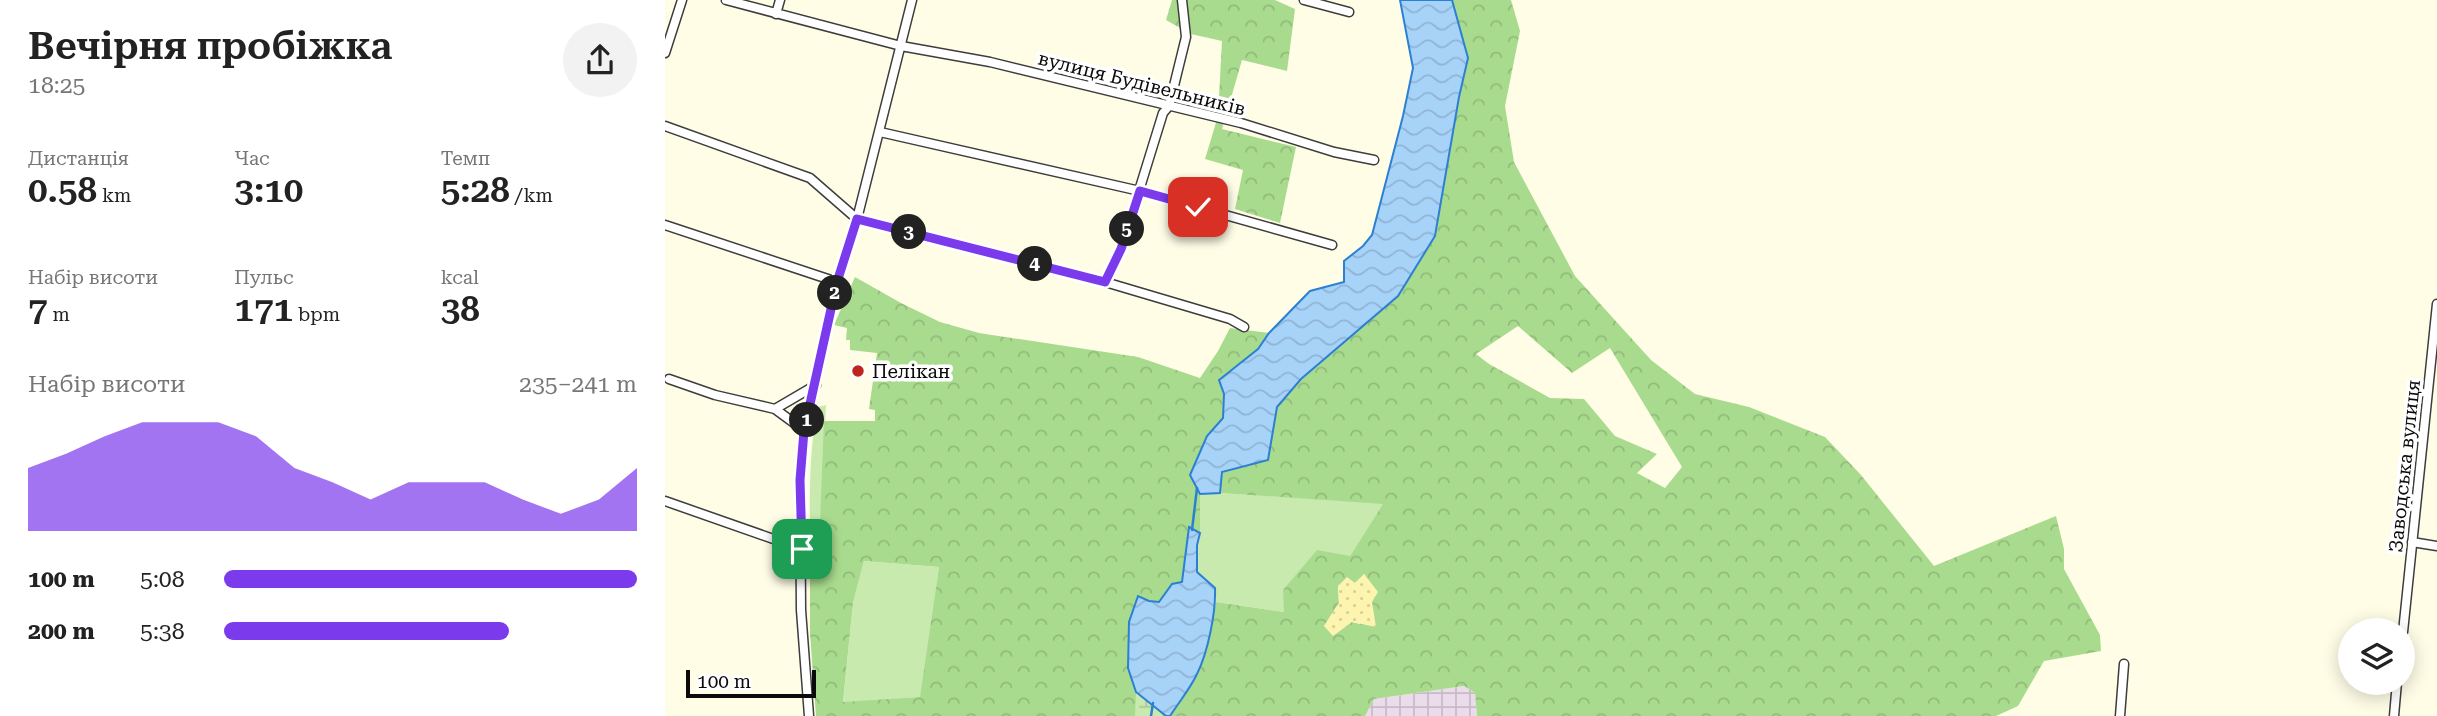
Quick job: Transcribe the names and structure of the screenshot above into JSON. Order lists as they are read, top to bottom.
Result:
{
  "streets": {
    "street": ["вулиця Будівельників", "Заводська вулиця"]
  },
  "places": ["Пелікан"],
  "scale_bar": "100 m",
  "page": {
    "heading": ["Вечірня пробіжка", "18:25"],
    "stats": [
      ["Дистанція", "0.58 km"],
      ["Час", "3:10"],
      ["Темп", "5:28 /km"],
      ["Набір висоти", "7 m"],
      ["Пульс", "171 bpm"],
      ["kcal", "38"]
    ],
    "pins": [
      "5",
      "3",
      "4",
      "2",
      "1"
    ],
    "chart": ["Набір висоти", "235–241 m"],
    "list": [
      {
        "name": "100 m",
        "note": "5:08"
      },
      {
        "name": "200 m",
        "note": "5:38"
      }
    ],
    "scale": "100 m"
  }
}
